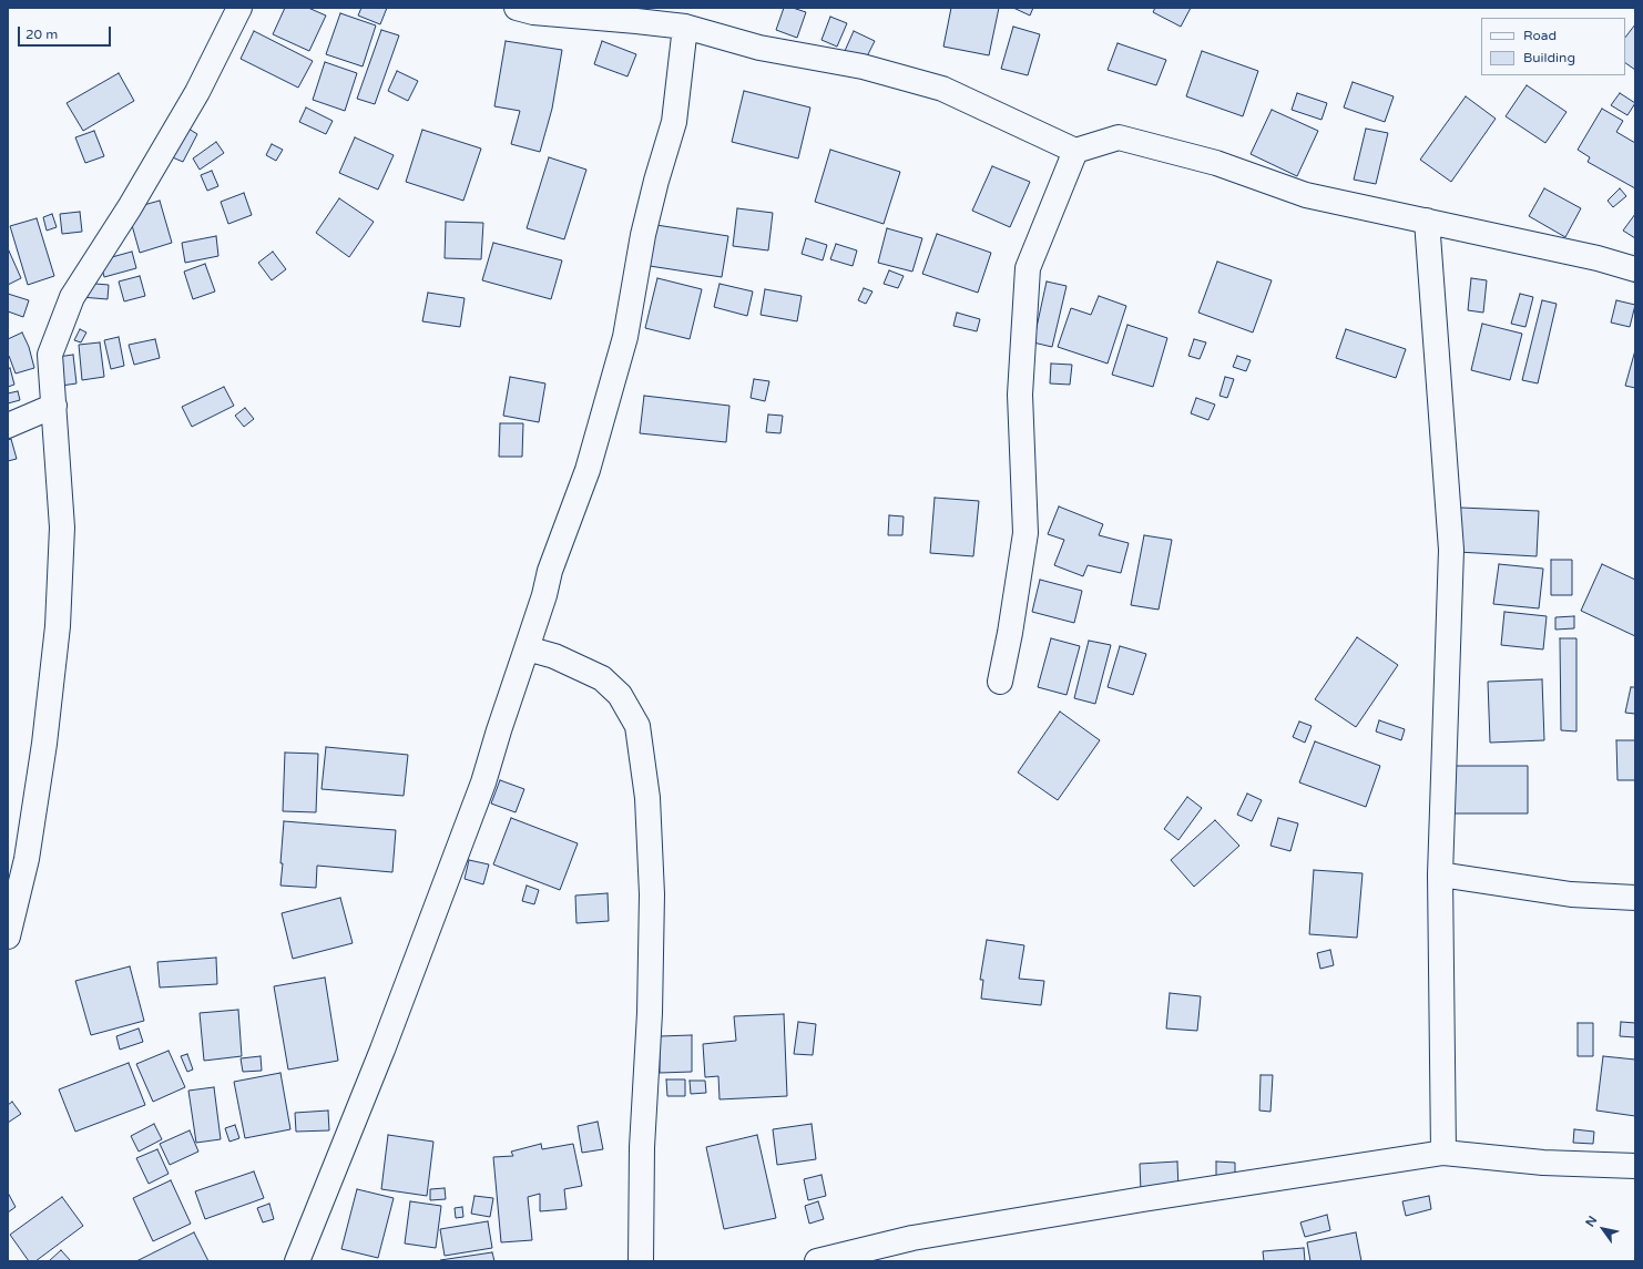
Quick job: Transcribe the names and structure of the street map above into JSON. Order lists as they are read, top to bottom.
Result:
{
  "legend": ["Road", "Building"],
  "scale_bar": "20 m",
  "north": "top left"
}
